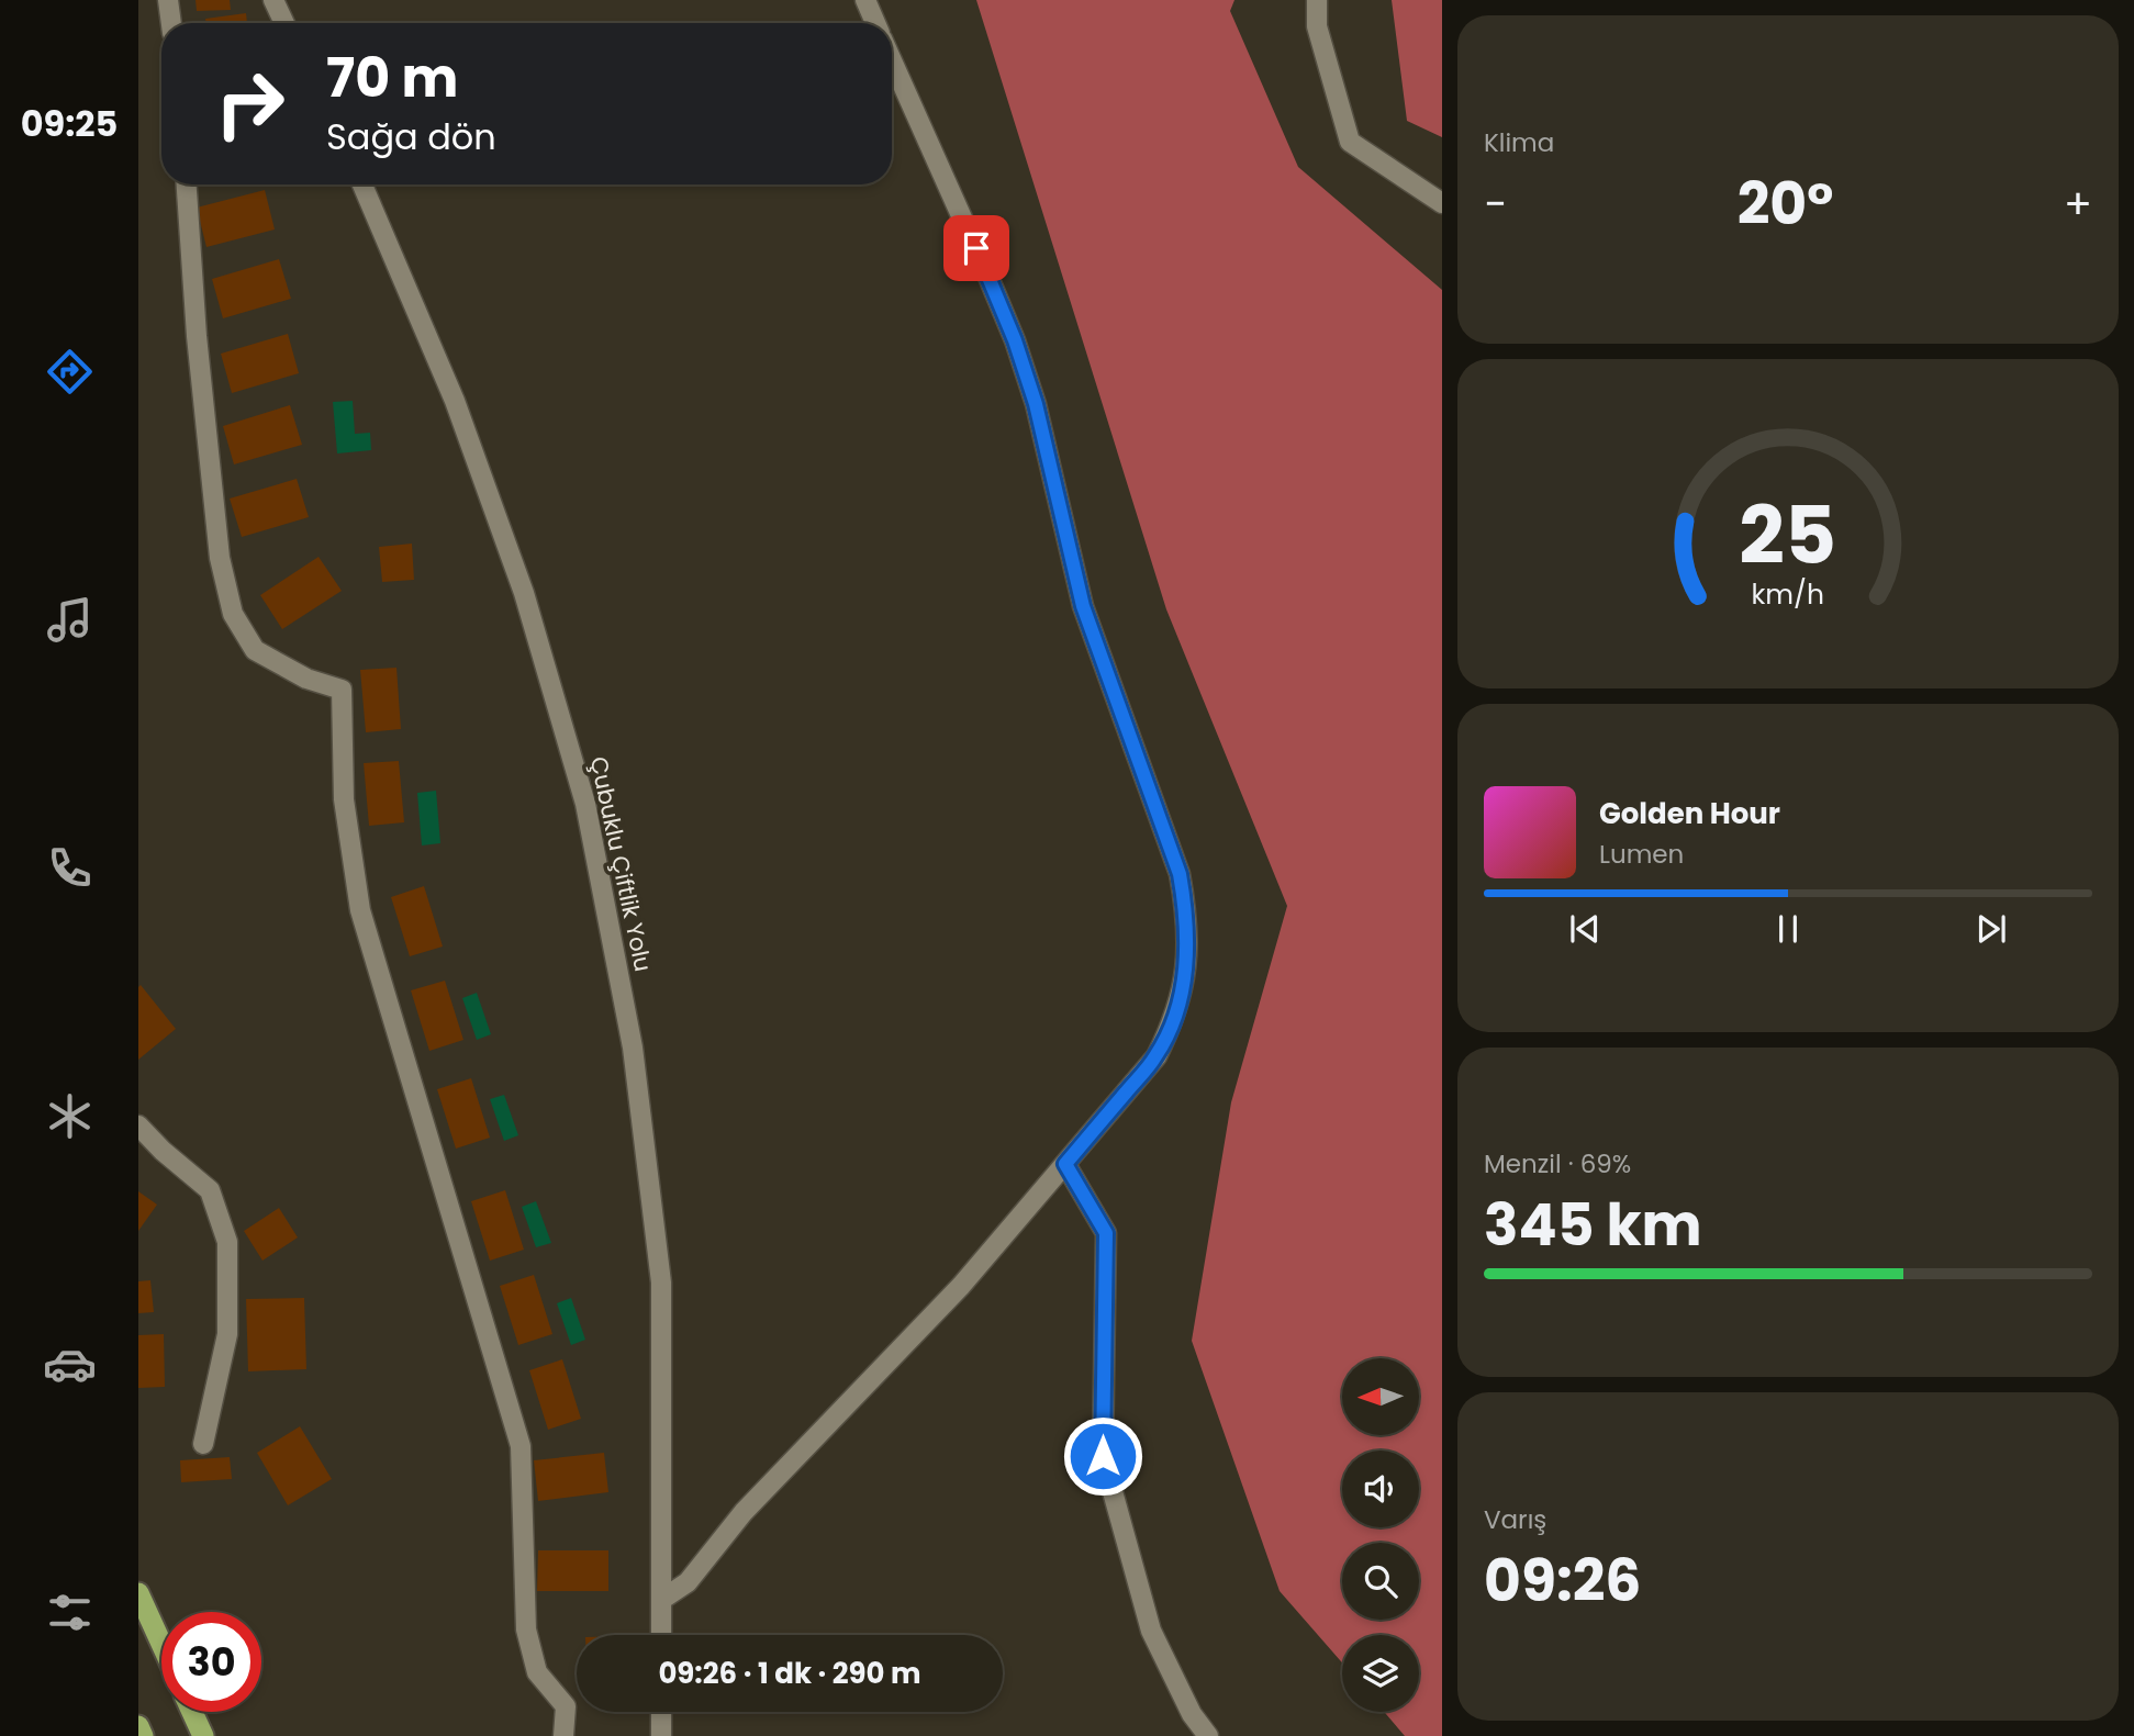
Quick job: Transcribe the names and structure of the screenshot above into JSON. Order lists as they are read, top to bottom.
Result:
{
  "streets": {
    "street": ["Çubuklu Çiftlik Yolu"]
  },
  "north": "left",
  "page": {
    "tabs": "09:25",
    "tile": [
      "Klima",
      ["Menzil · 69%", "345 km"],
      ["Varış", "09:26"]
    ],
    "turn": ["70 m", "Sağa dön"],
    "heat": ["−", "20°", "+"],
    "song": ["Golden Hour", "Lumen"],
    "limit": "30",
    "trip": "09:26 · 1 dk · 290 m",
    "gauge": ["25", "km/h"]
  }
}
